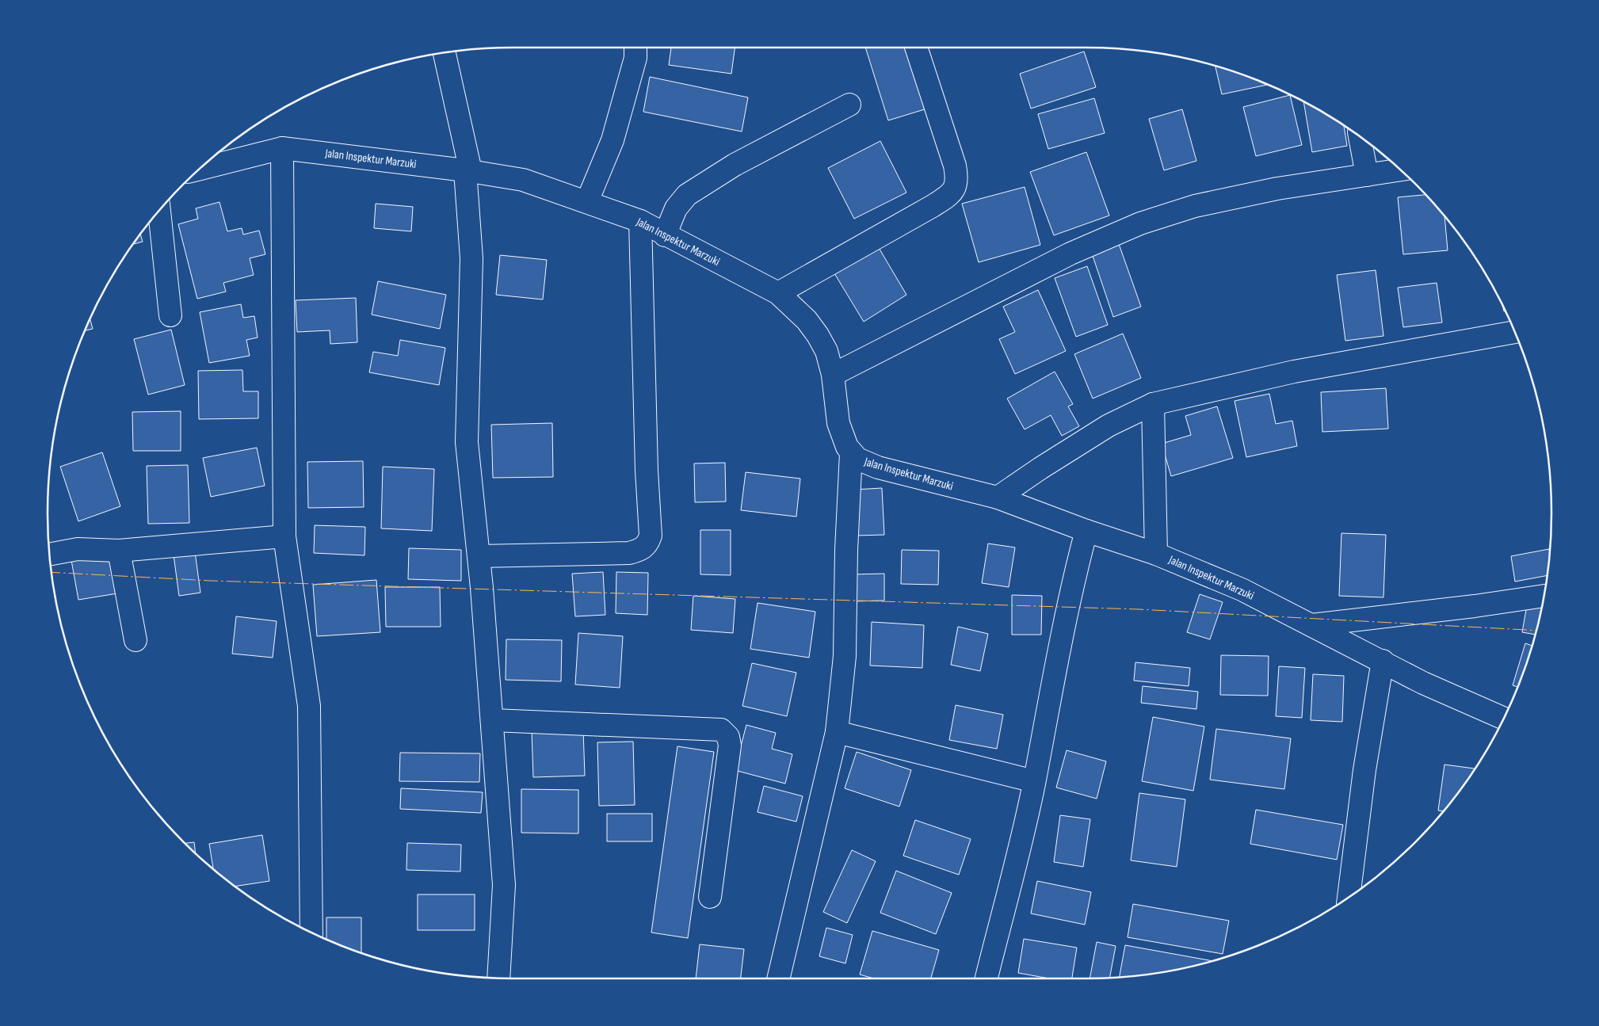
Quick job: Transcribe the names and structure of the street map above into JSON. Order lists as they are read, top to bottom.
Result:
{
  "streets": {
    "street": ["Jalan Inspektur Marzuki"]
  }
}
